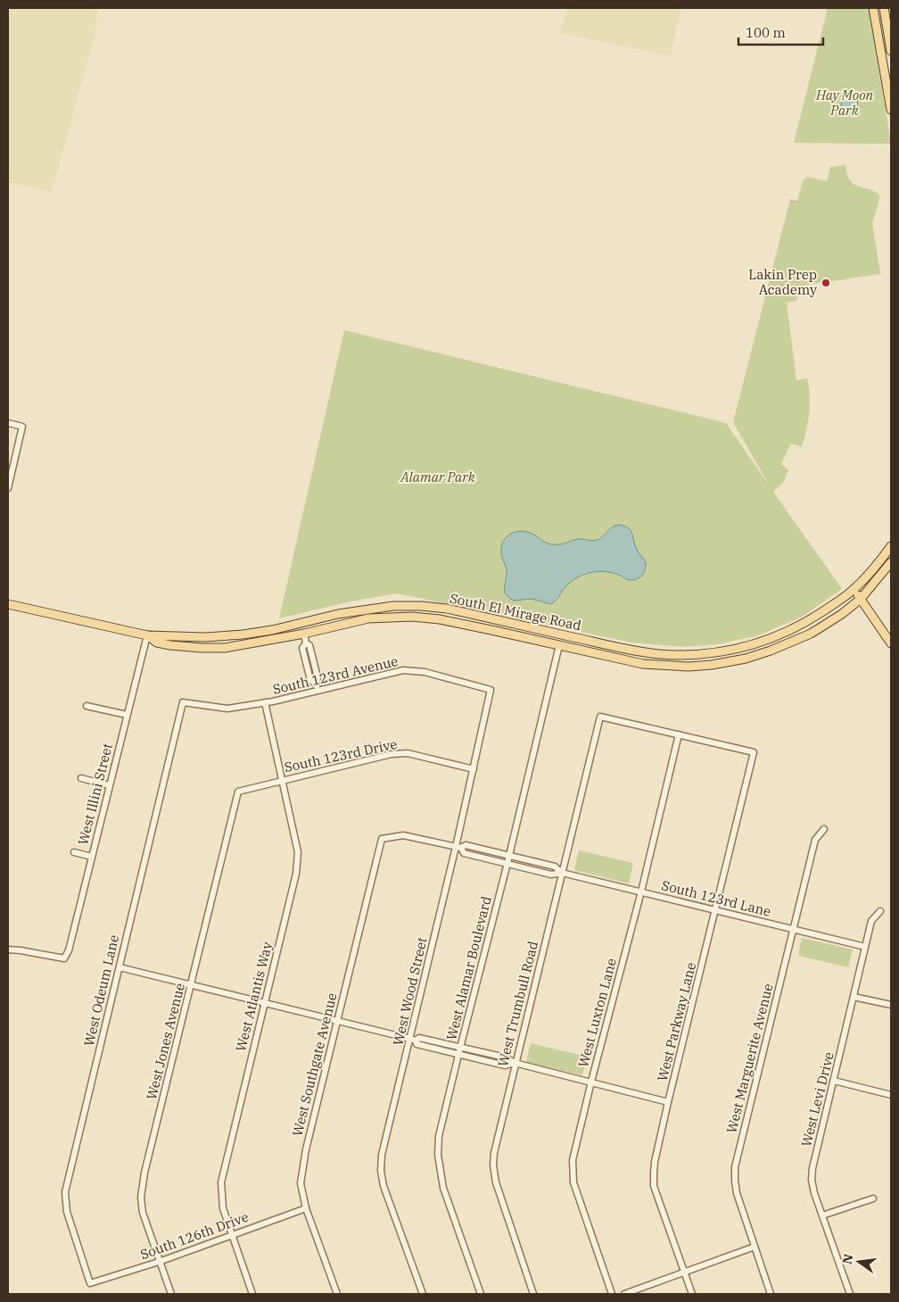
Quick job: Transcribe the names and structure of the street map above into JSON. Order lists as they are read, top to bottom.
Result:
{
  "streets": {
    "main road": ["South El Mirage Road"],
    "street": [
      "South 123rd Avenue",
      "South 123rd Drive",
      "West Illini Street",
      "South 123rd Lane",
      "West Alamar Boulevard",
      "West Odeum Lane",
      "West Wood Street",
      "West Atlantis Way",
      "West Trumbull Road",
      "West Luxton Lane",
      "West Parkway Lane",
      "West Jones Avenue",
      "West Marguerite Avenue",
      "West Southgate Avenue",
      "West Levi Drive",
      "South 126th Drive"
    ]
  },
  "crossings": [
    ["South El Mirage Road", "West Illini Street"],
    ["South El Mirage Road", "West Alamar Boulevard"],
    ["South 123rd Avenue", "West Odeum Lane"],
    ["South 123rd Avenue", "West Wood Street"],
    ["South 123rd Avenue", "West Atlantis Way"],
    ["South 123rd Drive", "West Wood Street"],
    ["South 123rd Drive", "West Atlantis Way"],
    ["South 123rd Drive", "West Jones Avenue"],
    ["South 123rd Lane", "West Alamar Boulevard"],
    ["South 123rd Lane", "West Wood Street"],
    ["South 123rd Lane", "West Trumbull Road"],
    ["South 123rd Lane", "West Luxton Lane"],
    ["South 123rd Lane", "West Parkway Lane"],
    ["South 123rd Lane", "West Marguerite Avenue"],
    ["South 123rd Lane", "West Southgate Avenue"],
    ["South 123rd Lane", "West Levi Drive"],
    ["West Odeum Lane", "South 126th Drive"],
    ["West Atlantis Way", "South 126th Drive"],
    ["West Trumbull Road", "West Luxton Lane"],
    ["West Trumbull Road", "West Parkway Lane"],
    ["West Luxton Lane", "West Parkway Lane"],
    ["West Jones Avenue", "South 126th Drive"],
    ["West Southgate Avenue", "South 126th Drive"]
  ],
  "parks": ["Hay Moon Park", "Alamar Park"],
  "places": ["Lakin Prep Academy"],
  "scale_bar": "100 m",
  "north": "left"
}
